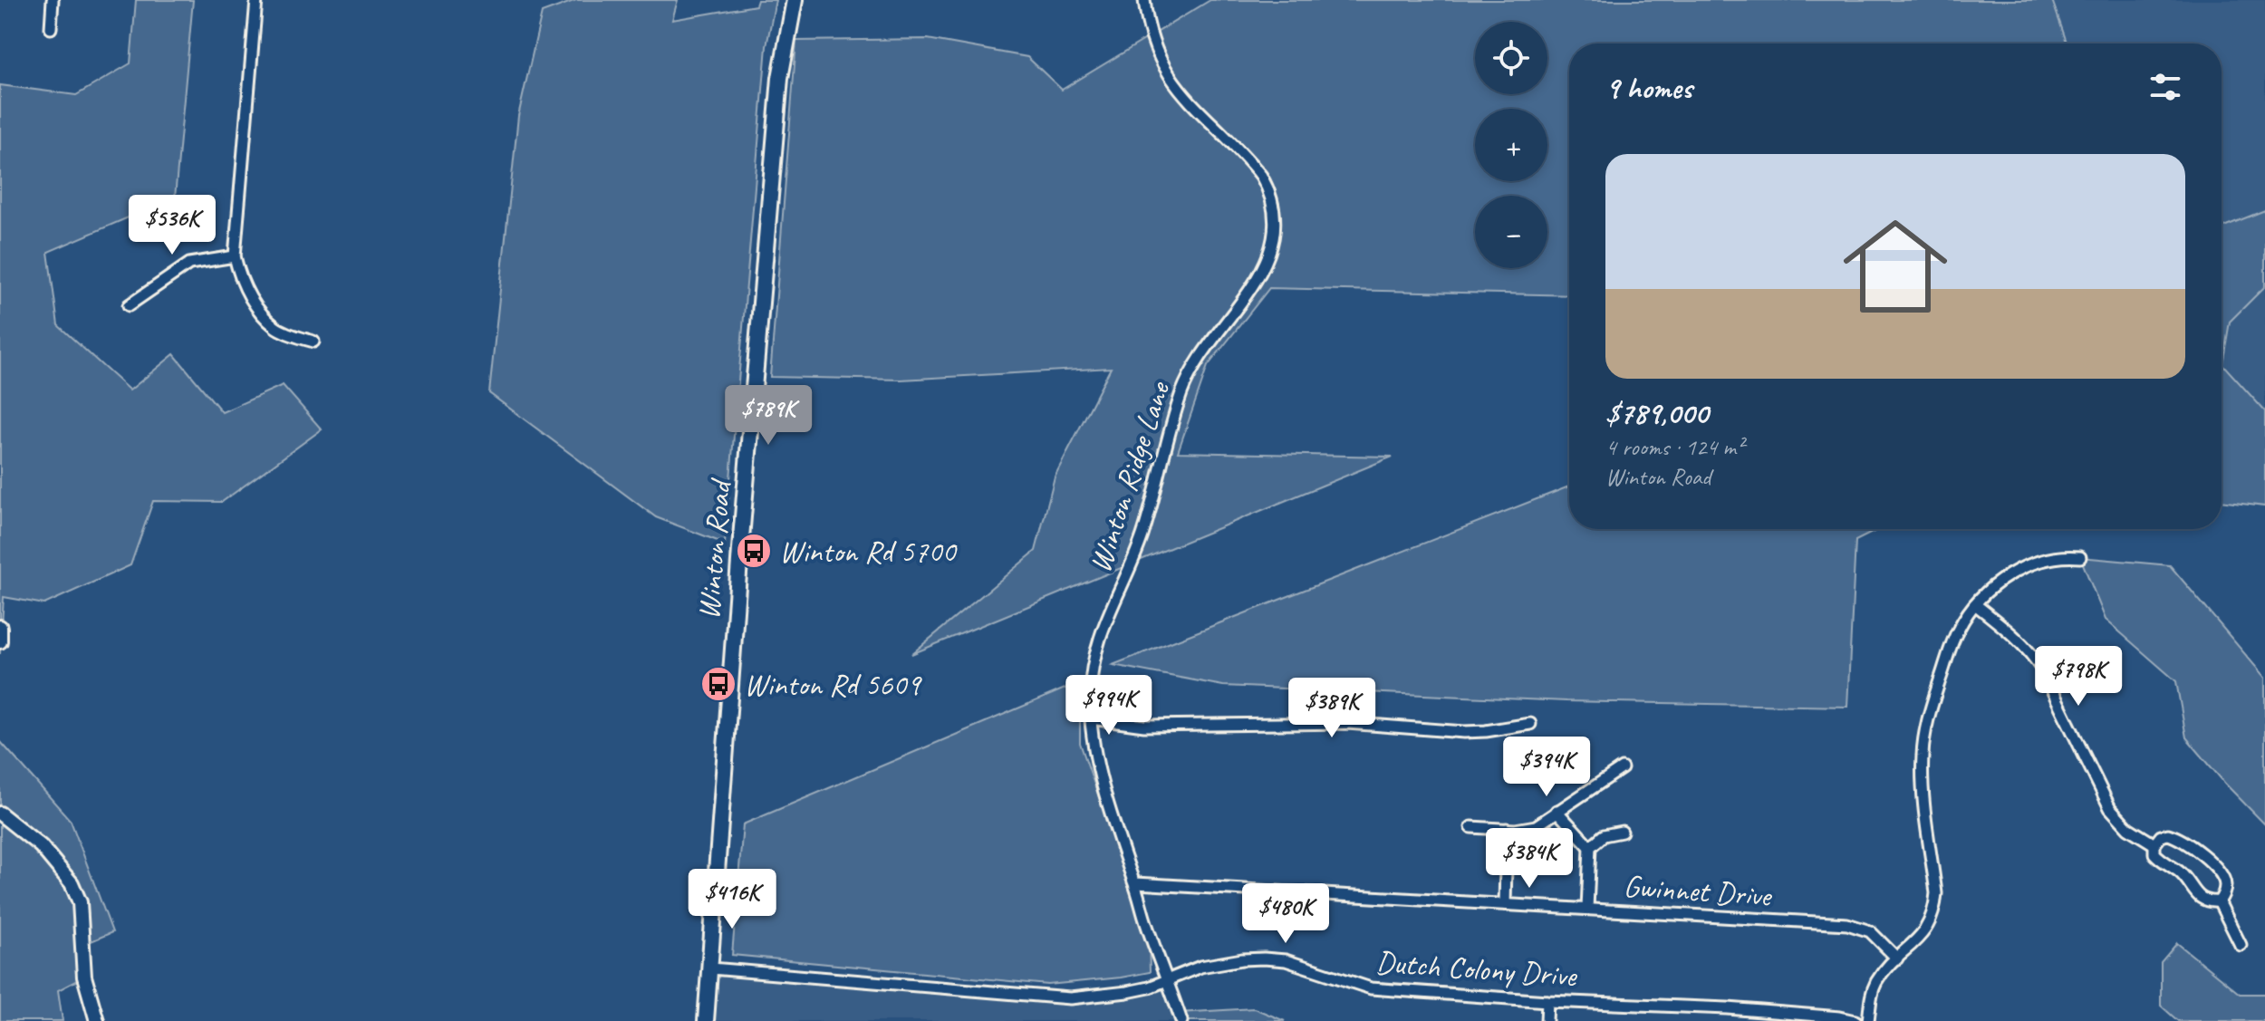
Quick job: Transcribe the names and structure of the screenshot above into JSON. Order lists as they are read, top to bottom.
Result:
{
  "streets": {
    "main road": ["Winton Road"],
    "street": ["Winton Ridge Lane", "Gwinnet Drive", "Dutch Colony Drive"]
  },
  "crossings": [
    ["Winton Ridge Lane", "Gwinnet Drive"],
    ["Winton Ridge Lane", "Dutch Colony Drive"],
    ["Winton Road", "Dutch Colony Drive"]
  ],
  "places": {
    "bus stop": ["Winton Rd 5700", "Winton Rd 5609"]
  },
  "page": {
    "map_buttons": ["+", "−"],
    "heading": "9 homes",
    "list": [
      {
        "name": "$789,000",
        "note": "4 rooms · 124 m² · Winton Road"
      }
    ],
    "price": [
      "$536K",
      "$789K",
      "$798K",
      "$994K",
      "$389K",
      "$394K",
      "$384K",
      "$416K",
      "$480K"
    ]
  }
}
